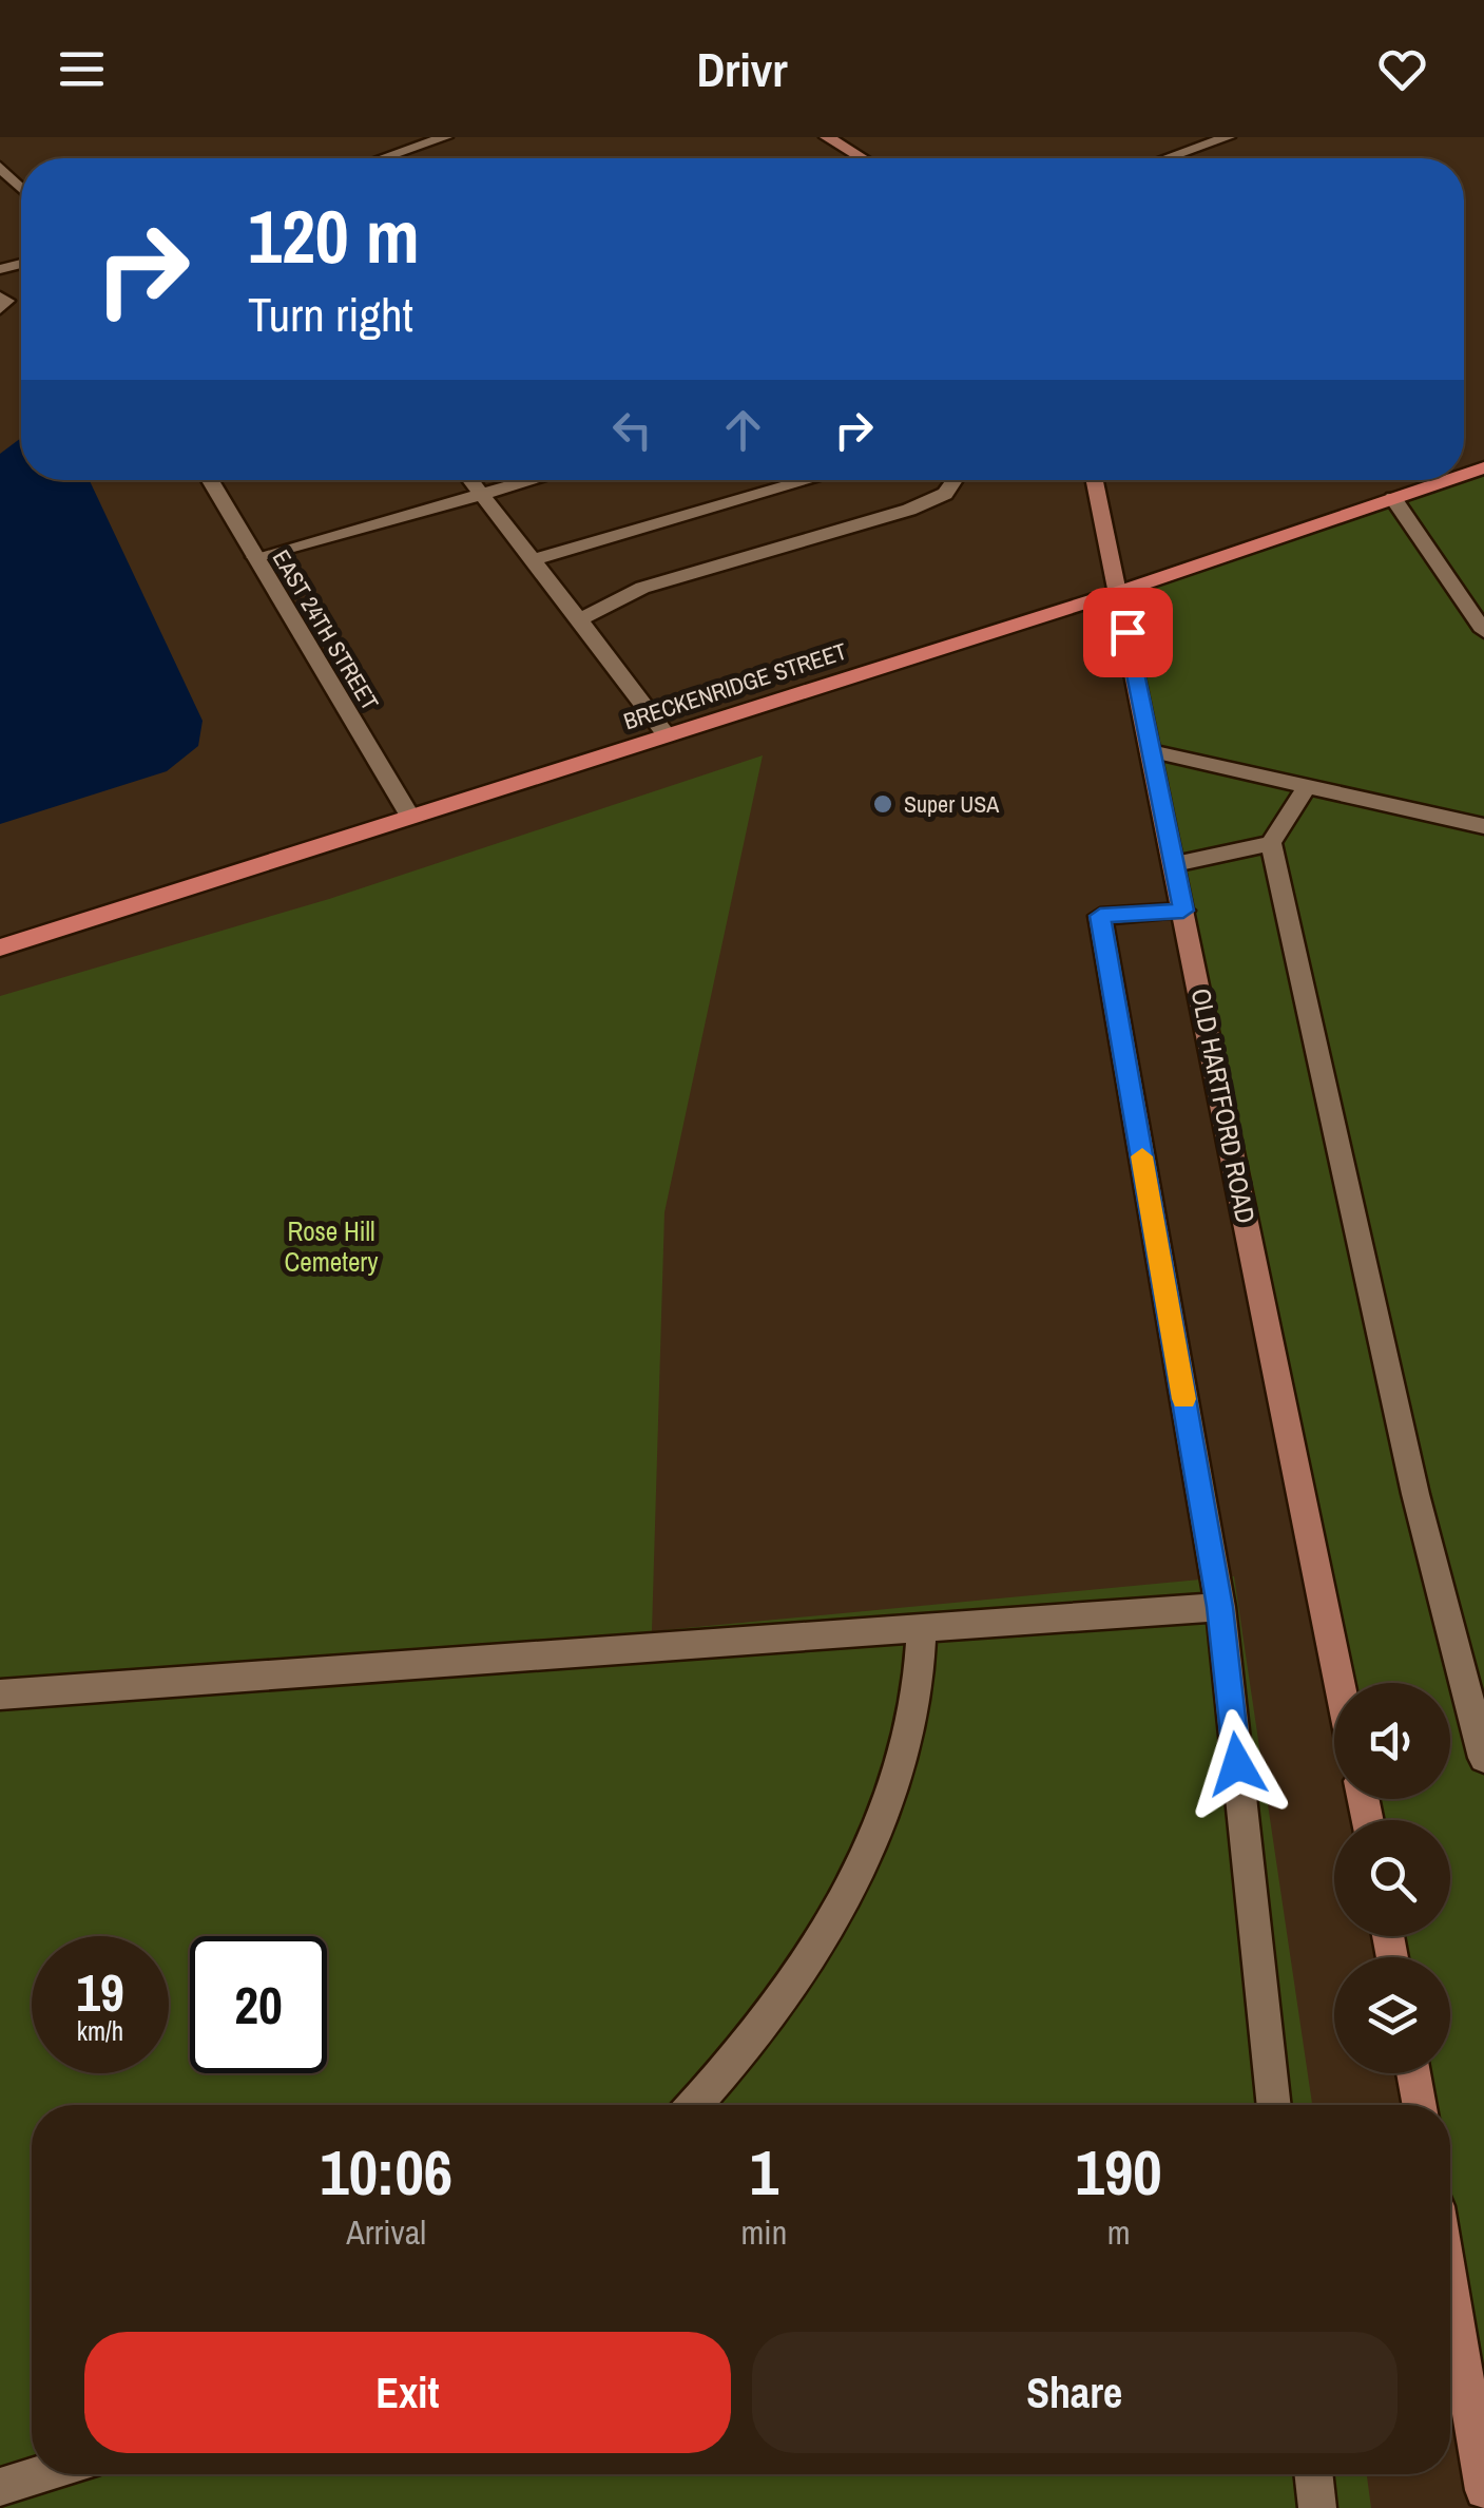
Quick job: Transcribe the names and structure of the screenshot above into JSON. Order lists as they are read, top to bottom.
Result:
{
  "streets": {
    "main road": ["BRECKENRIDGE STREET", "OLD HARTFORD ROAD"],
    "street": ["EAST 24TH STREET"]
  },
  "crossings": [
    ["EAST 24TH STREET", "BRECKENRIDGE STREET"],
    ["BRECKENRIDGE STREET", "OLD HARTFORD ROAD"]
  ],
  "parks": ["Rose Hill Cemetery"],
  "places": ["Super USA"],
  "page": {
    "header": "Drivr",
    "turn": ["120 m", "Turn right"],
    "speed": "19 km/h",
    "limit": "20",
    "eta": [
      "10:06",
      "Arrival",
      "1",
      "min",
      "190",
      "m"
    ],
    "buttons": ["Exit", "Share"]
  }
}
